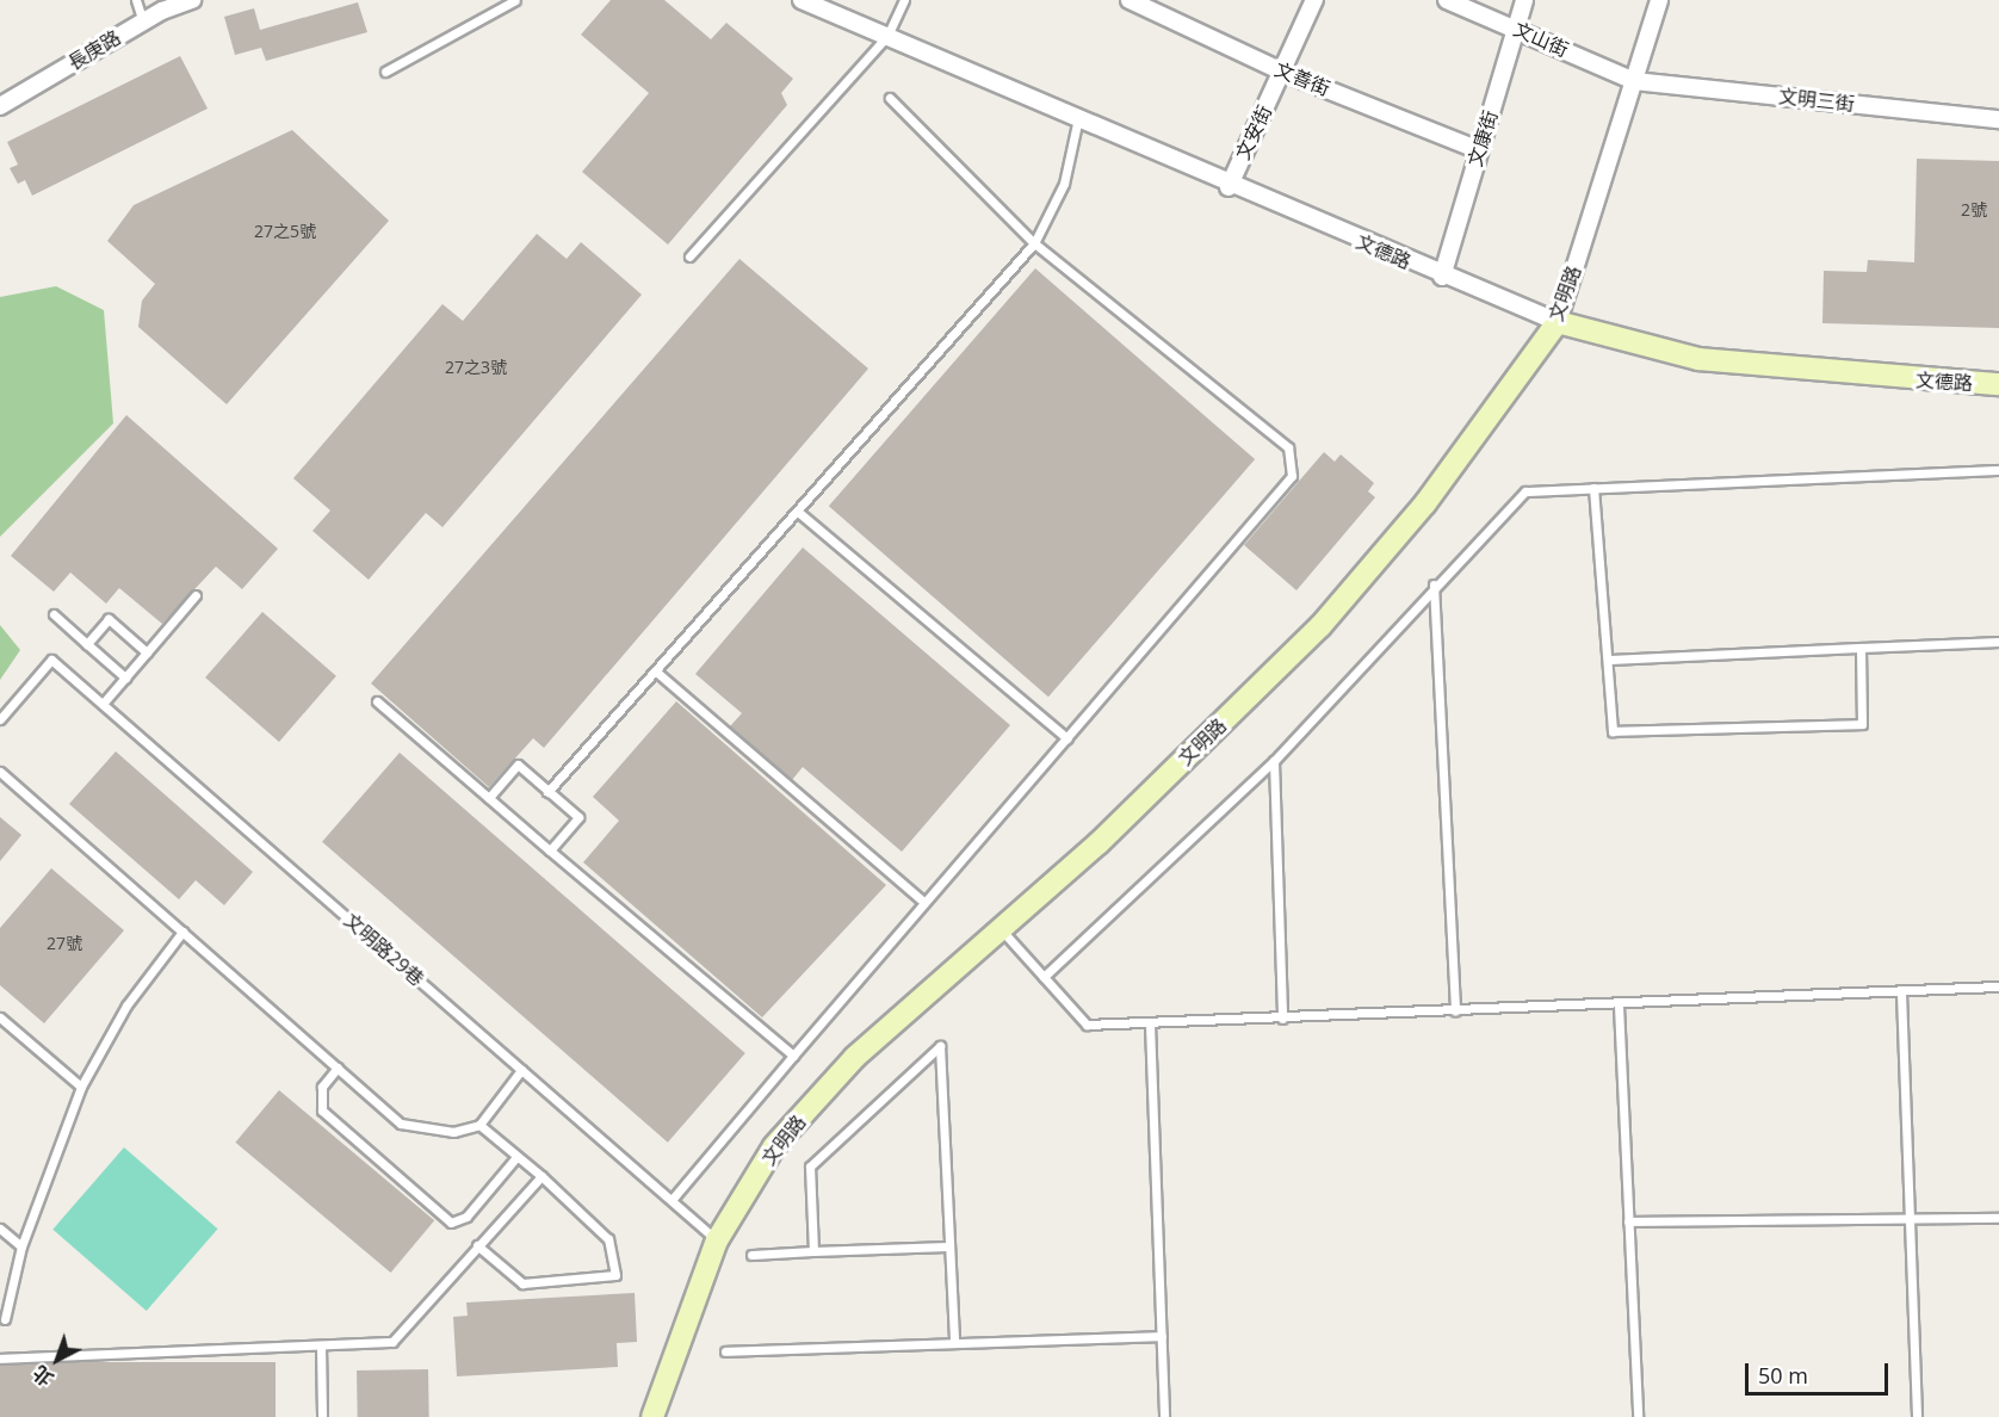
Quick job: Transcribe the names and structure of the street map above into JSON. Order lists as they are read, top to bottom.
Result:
{
  "streets": {
    "street": [
      "文山街",
      "長庚路",
      "文善街",
      "文明三街",
      "文安街",
      "文康街",
      "文德路",
      "文明路"
    ],
    "lane": ["文明路29巷"]
  },
  "crossings": [
    ["文山街", "文明三街"],
    ["文山街", "文康街"],
    ["文山街", "文明路"],
    ["文善街", "文安街"],
    ["文善街", "文康街"],
    ["文明三街", "文明路"],
    ["文安街", "文德路"],
    ["文康街", "文德路"],
    ["文德路", "文明路"],
    ["文明路", "文明路29巷"]
  ],
  "house_numbers": [
    "2號",
    "27之5號",
    "27之3號",
    "27號"
  ],
  "scale_bar": "50 m",
  "north": "bottom left"
}
